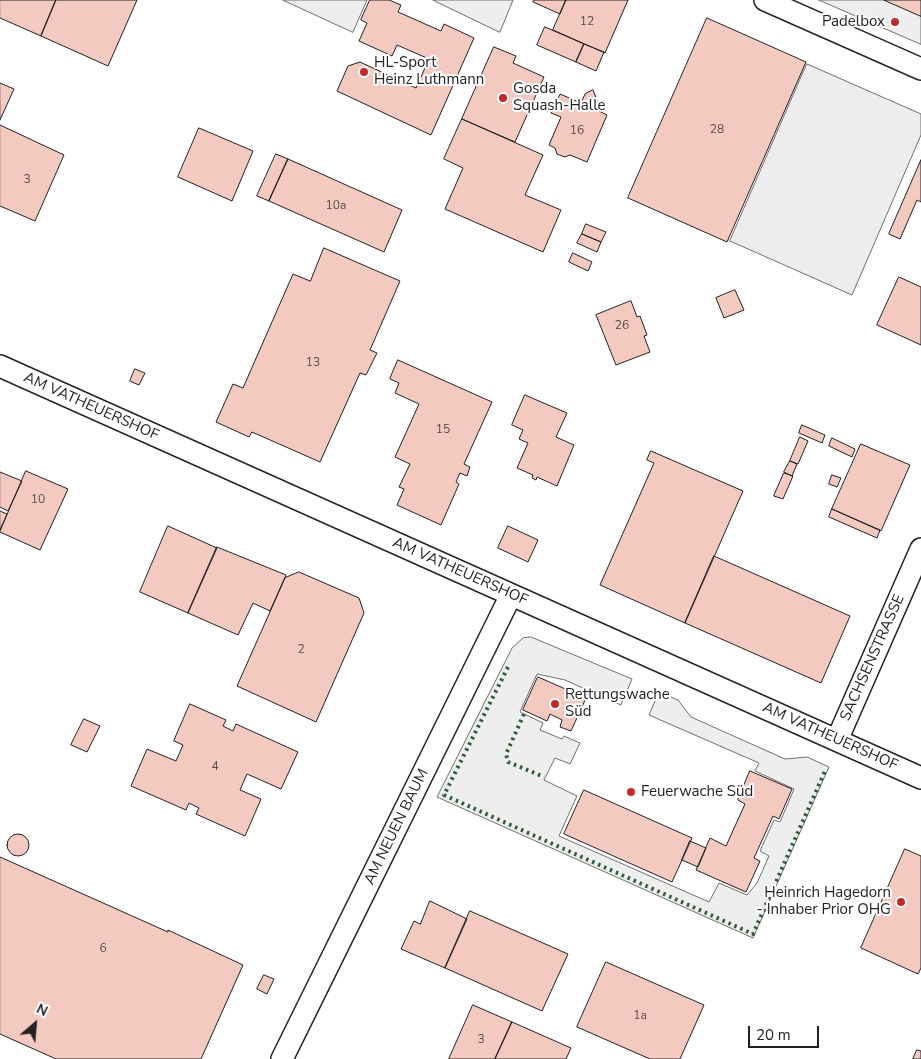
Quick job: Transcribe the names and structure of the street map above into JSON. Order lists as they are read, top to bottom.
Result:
{
  "streets": {
    "street": ["AM VATHEUERSHOF", "SACHSENSTRASSE", "AM NEUEN BAUM"]
  },
  "crossings": [
    ["AM VATHEUERSHOF", "SACHSENSTRASSE"],
    ["AM VATHEUERSHOF", "AM NEUEN BAUM"]
  ],
  "places": [
    "Padelbox",
    "HL-Sport Heinz Luthmann",
    "Gosda Squash-Halle",
    "Rettungswache Süd",
    "Feuerwache Süd",
    "Heinrich Hagedorn - Inhaber Prior OHG"
  ],
  "house_numbers": [
    "12",
    "28",
    "16",
    "3",
    "10a",
    "26",
    "13",
    "15",
    "10",
    "2",
    "4",
    "6",
    "1a",
    "3"
  ],
  "scale_bar": "20 m",
  "north": "top right"
}
